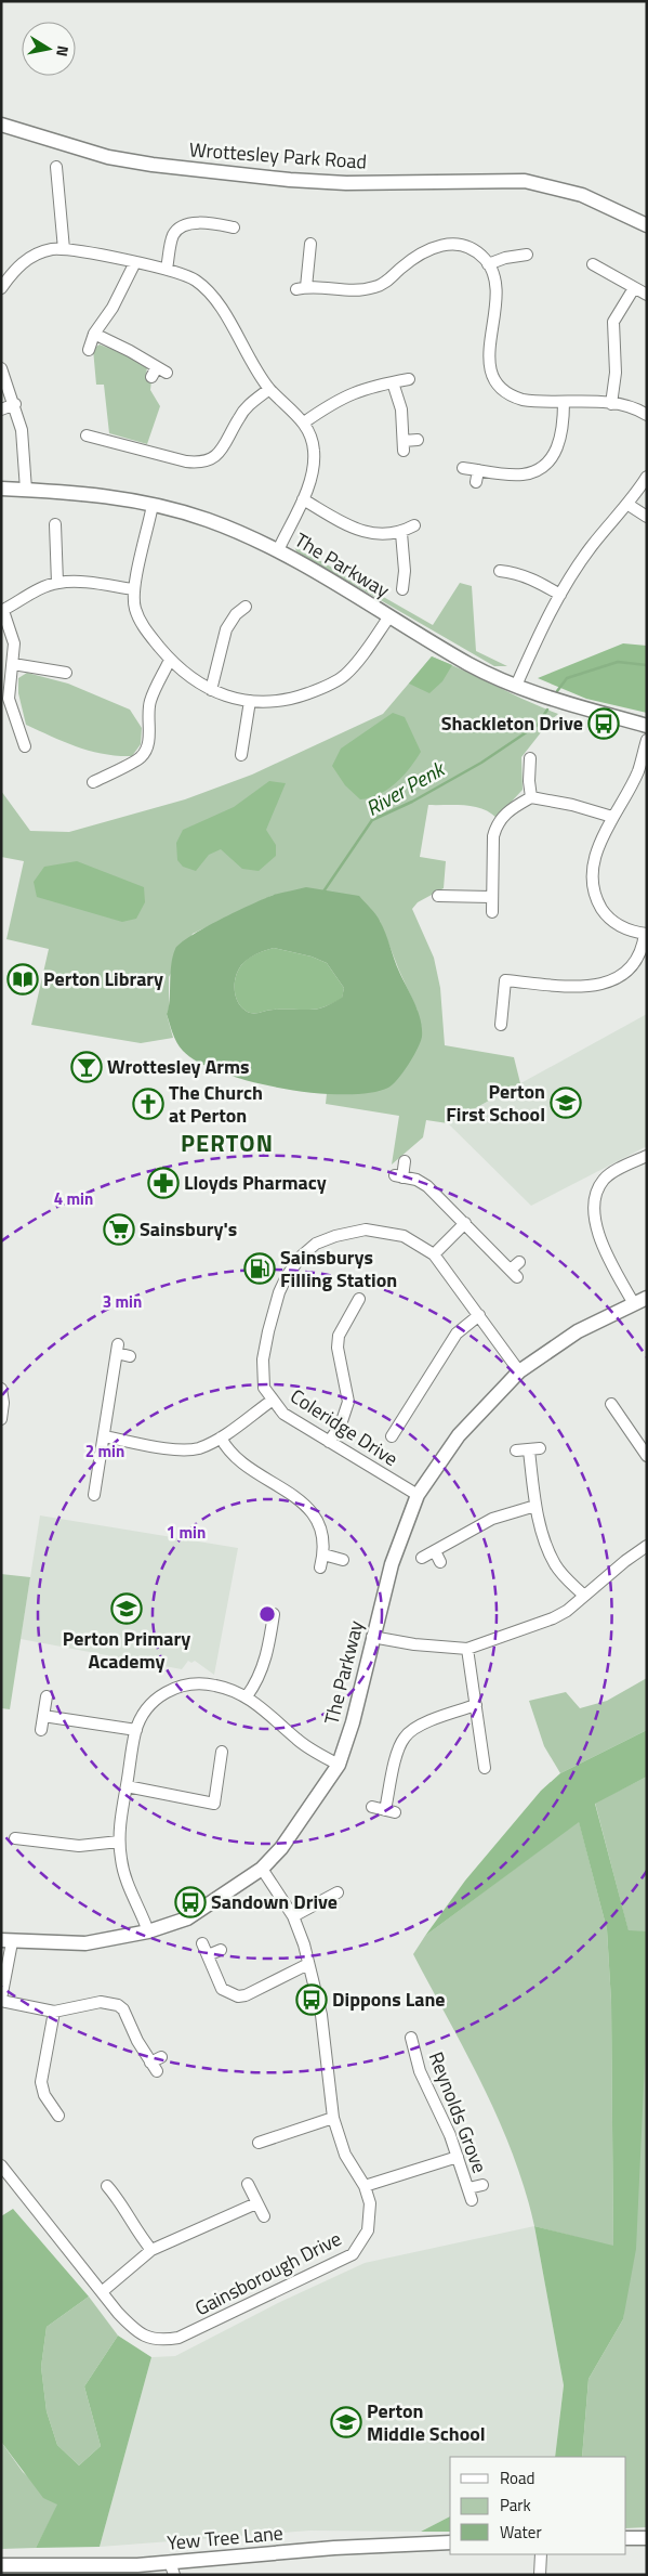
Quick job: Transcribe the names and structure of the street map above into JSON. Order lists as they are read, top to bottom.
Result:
{
  "streets": {
    "street": [
      "Wrottesley Park Road",
      "The Parkway",
      "Coleridge Drive",
      "Reynolds Grove",
      "Gainsborough Drive",
      "Yew Tree Lane"
    ]
  },
  "crossings": [
    ["The Parkway", "Coleridge Drive"],
    ["The Parkway", "Gainsborough Drive"]
  ],
  "districts": ["PERTON"],
  "water": ["River Penk"],
  "places": {
    "bus stop": ["Shackleton Drive", "Sandown Drive", "Dippons Lane"],
    "library": ["Perton Library"],
    "bar": ["Wrottesley Arms"],
    "school or university": ["Perton First School", "Perton Primary Academy", "Perton Middle School"],
    "church": ["The Church at Perton"],
    "pharmacy": ["Lloyds Pharmacy"],
    "supermarket": ["Sainsbury's"],
    "fuel station": ["Sainsburys Filling Station"]
  },
  "legend": ["Road", "Park", "Water"],
  "north": "right",
  "rings": [
    "4 min",
    "3 min",
    "2 min",
    "1 min"
  ]
}
